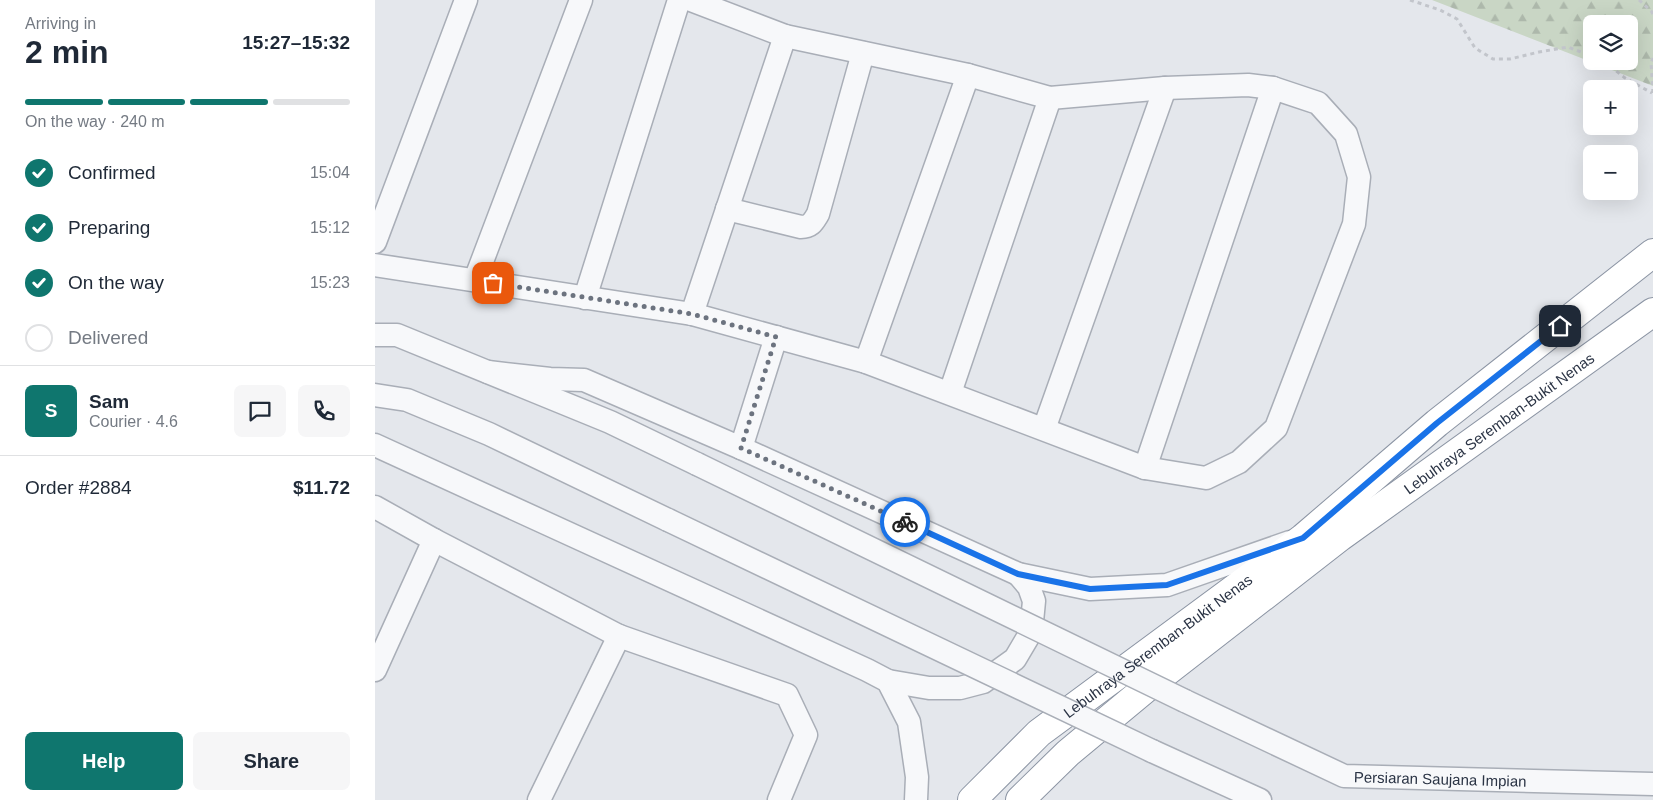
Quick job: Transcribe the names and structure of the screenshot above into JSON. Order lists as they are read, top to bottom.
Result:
{
  "streets": {
    "highway": ["Lebuhraya Seremban-Bukit Nenas"],
    "street": ["Persiaran Saujana Impian"]
  },
  "page": {
    "heading": ["2 min", "Arriving in", "15:27–15:32"],
    "panel": [
      "Sam",
      "Courier · 4.6",
      "Order #2884",
      "$11.72"
    ],
    "map_buttons": ["+", "−"],
    "bar": "On the way · 240 m",
    "list": [
      ["Confirmed", "15:04"],
      ["Preparing", "15:12"],
      ["On the way", "15:23"],
      "Delivered"
    ],
    "round": "S",
    "buttons": ["Help", "Share"]
  }
}
